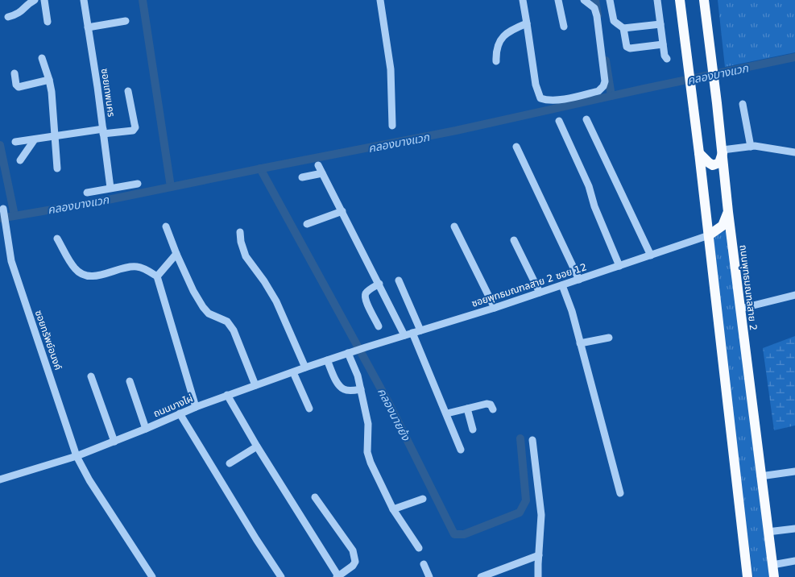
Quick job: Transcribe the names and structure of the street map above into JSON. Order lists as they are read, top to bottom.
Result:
{
  "streets": {
    "main road": ["ถนนพุทธมณฑลสาย 2"],
    "street": [
      "ซอยเทพนคร",
      "ซอยพุทธมณฑลสาย 2 ซอย 12",
      "ซอยทรัพย์อนงค์",
      "ถนนบางไผ่"
    ]
  },
  "crossings": [
    ["ซอยพุทธมณฑลสาย 2 ซอย 12", "ถนนบางไผ่"],
    ["ซอยทรัพย์อนงค์", "ถนนบางไผ่"]
  ],
  "water": ["คลองบางแวก", "คลองนายย้ง"]
}
